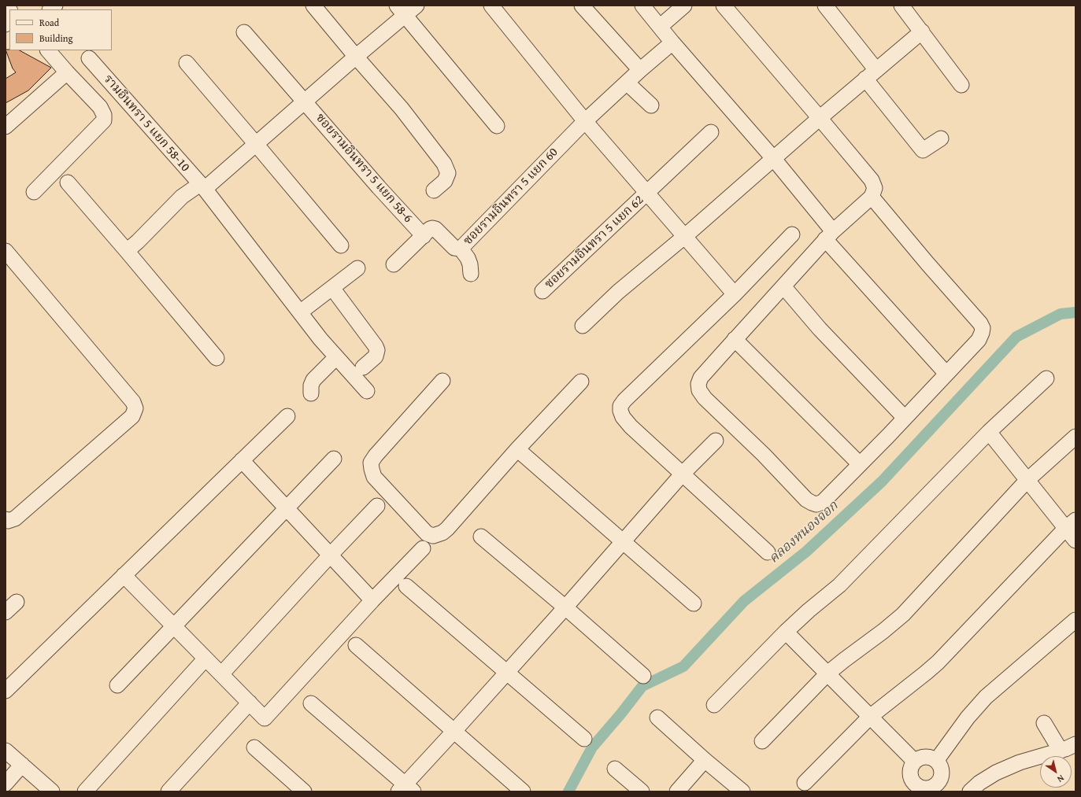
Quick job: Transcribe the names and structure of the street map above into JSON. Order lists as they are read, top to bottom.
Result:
{
  "streets": {
    "street": [
      "รามอินทรา 5 แยก 58-10",
      "ซอยรามอินทรา 5 แยก 58-6",
      "ซอยรามอินทรา 5 แยก 60",
      "ซอยรามอินทรา 5 แยก 62"
    ]
  },
  "crossings": [
    ["ซอยรามอินทรา 5 แยก 58-6", "ซอยรามอินทรา 5 แยก 60"]
  ],
  "water": ["คลองหนองจอก"],
  "legend": ["Road", "Building"],
  "north": "bottom right"
}
